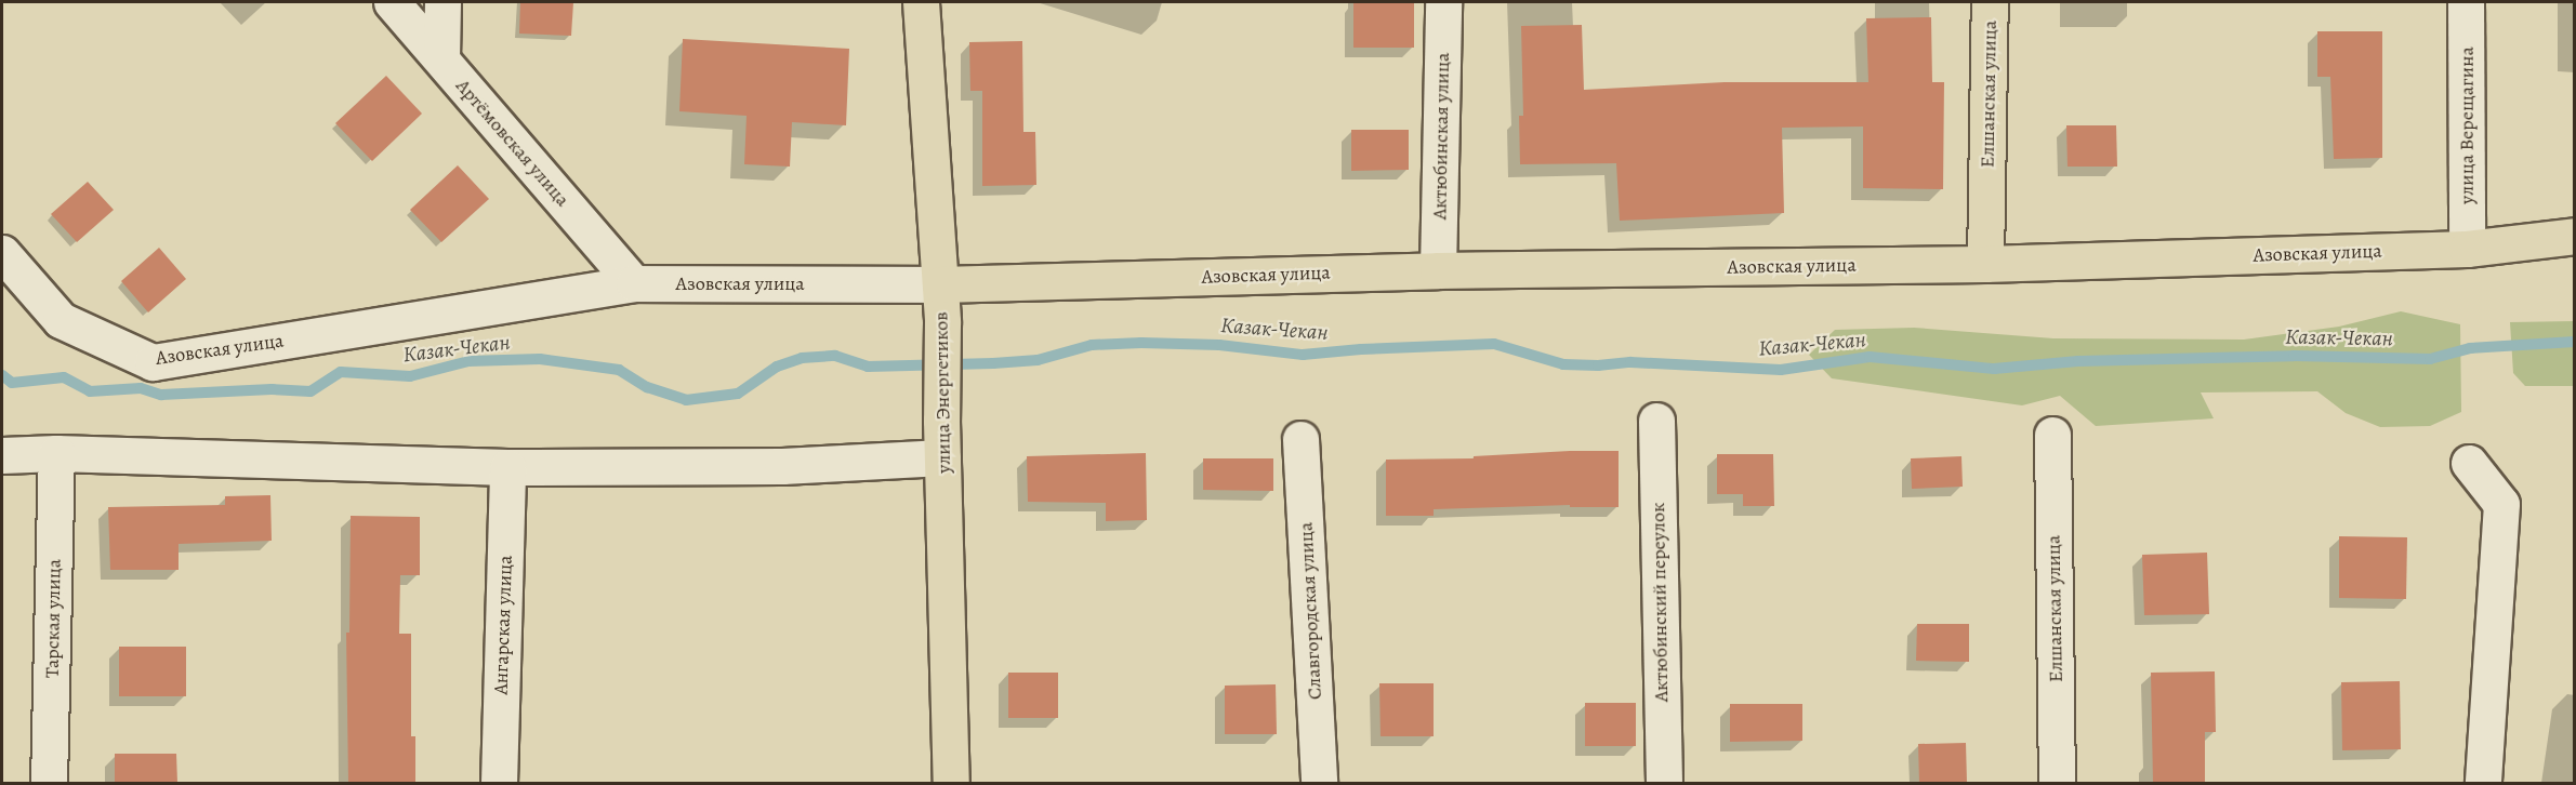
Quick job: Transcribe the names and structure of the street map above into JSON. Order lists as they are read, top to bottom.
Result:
{
  "streets": {
    "main road": ["Елшанская улица", "Азовская улица", "улица Энергетиков"],
    "street": [
      "улица Верещагина",
      "Актюбинская улица",
      "Артёмовская улица",
      "Актюбинский переулок",
      "Славгородская улица",
      "Тарская улица",
      "Ангарская улица"
    ]
  },
  "crossings": [
    ["Елшанская улица", "Азовская улица"],
    ["улица Верещагина", "Азовская улица"],
    ["Актюбинская улица", "Азовская улица"],
    ["Артёмовская улица", "Азовская улица"],
    ["Азовская улица", "улица Энергетиков"]
  ],
  "water": ["Казак-Чекан"]
}
